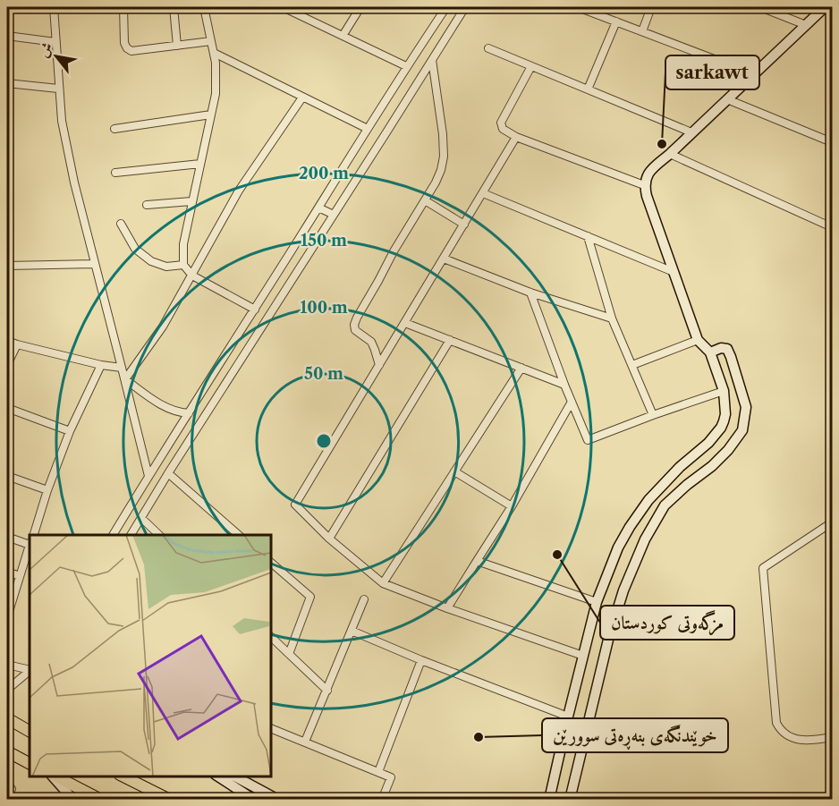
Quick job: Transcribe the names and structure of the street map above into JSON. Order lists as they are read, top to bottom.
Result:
{
  "places": ["sarkawt", "مزگەوتی کوردستان", "خوێندنگەی بنەڕەتی سوورێن"],
  "north": "top left",
  "rings": [
    "200 m",
    "150 m",
    "100 m",
    "50 m"
  ]
}
